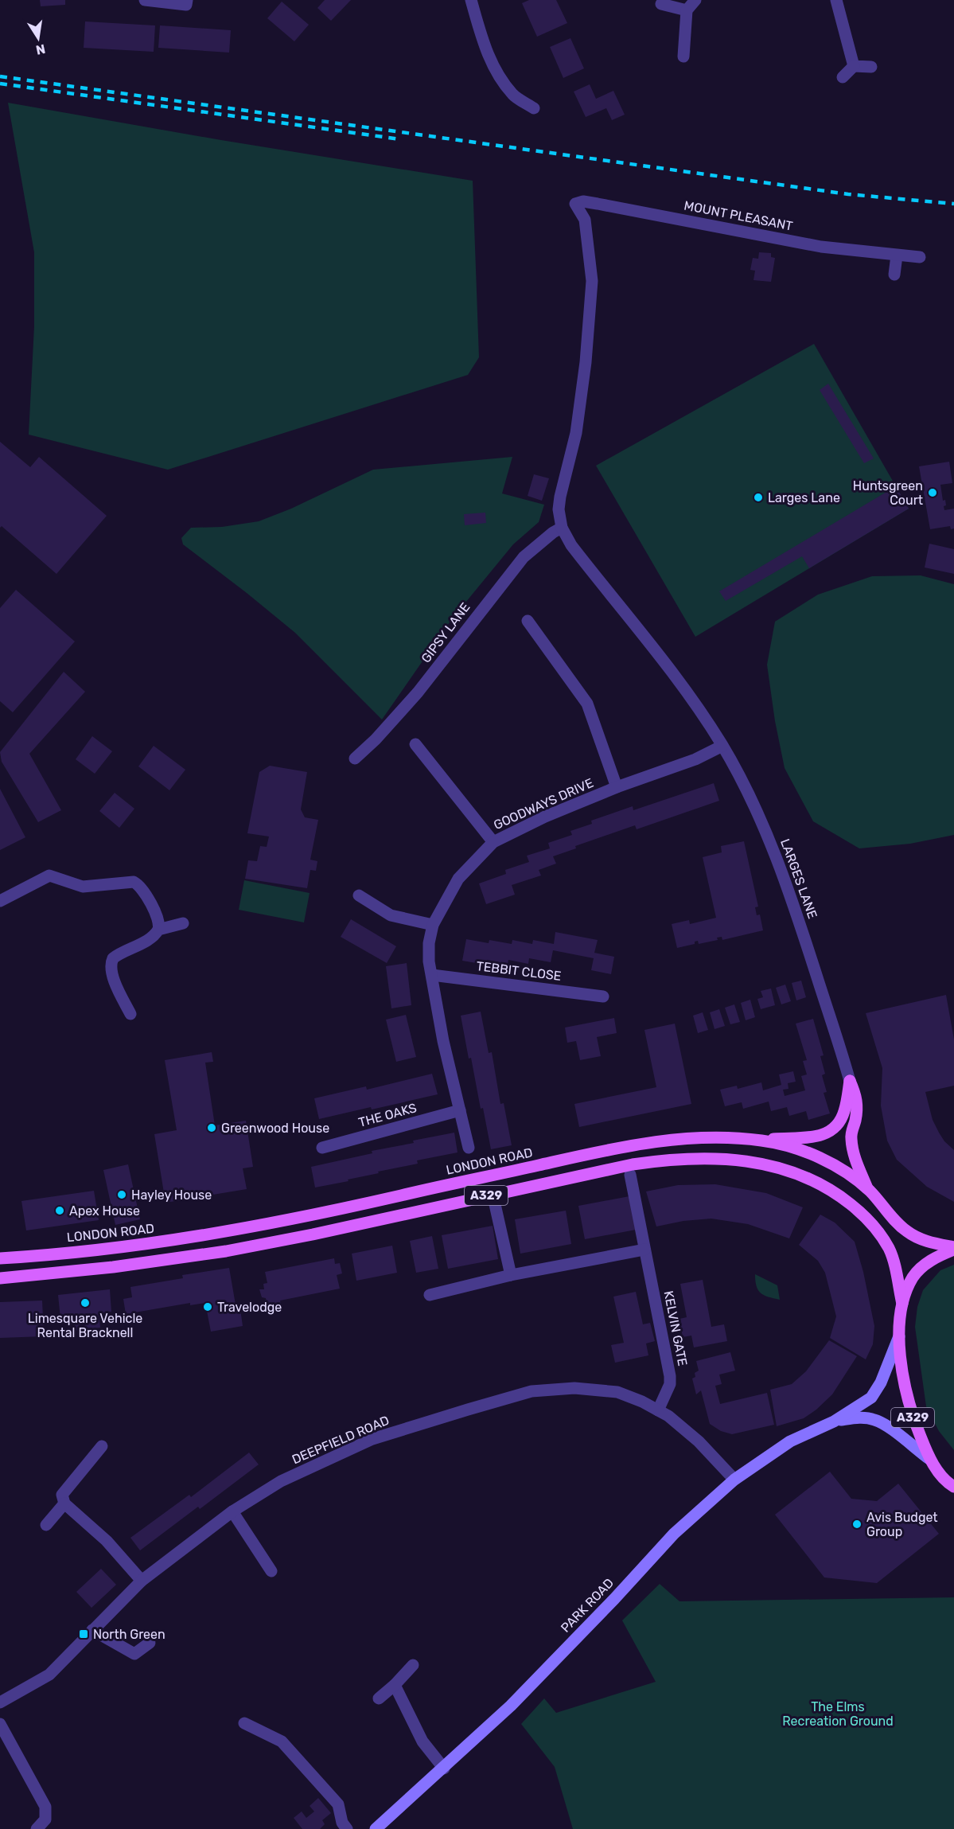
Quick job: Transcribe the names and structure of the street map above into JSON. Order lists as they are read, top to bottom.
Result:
{
  "streets": {
    "main road": ["LONDON ROAD", "A329"],
    "street": [
      "MOUNT PLEASANT",
      "GIPSY LANE",
      "GOODWAYS DRIVE",
      "LARGES LANE",
      "TEBBIT CLOSE",
      "THE OAKS",
      "KELVIN GATE",
      "DEEPFIELD ROAD",
      "PARK ROAD"
    ]
  },
  "crossings": [
    ["MOUNT PLEASANT", "LARGES LANE"],
    ["GIPSY LANE", "LARGES LANE"],
    ["GOODWAYS DRIVE", "LARGES LANE"],
    ["GOODWAYS DRIVE", "TEBBIT CLOSE"],
    ["LONDON ROAD", "A329"],
    ["A329", "PARK ROAD"],
    ["KELVIN GATE", "DEEPFIELD ROAD"],
    ["DEEPFIELD ROAD", "PARK ROAD"]
  ],
  "parks": ["The Elms Recreation Ground"],
  "places": {
    "other": [
      "Huntsgreen Court",
      "Larges Lane",
      "Greenwood House",
      "Hayley House",
      "Apex House",
      "Limesquare Vehicle Rental Bracknell",
      "Travelodge",
      "Avis Budget Group"
    ],
    "transit": ["North Green"]
  },
  "north": "bottom"
}
